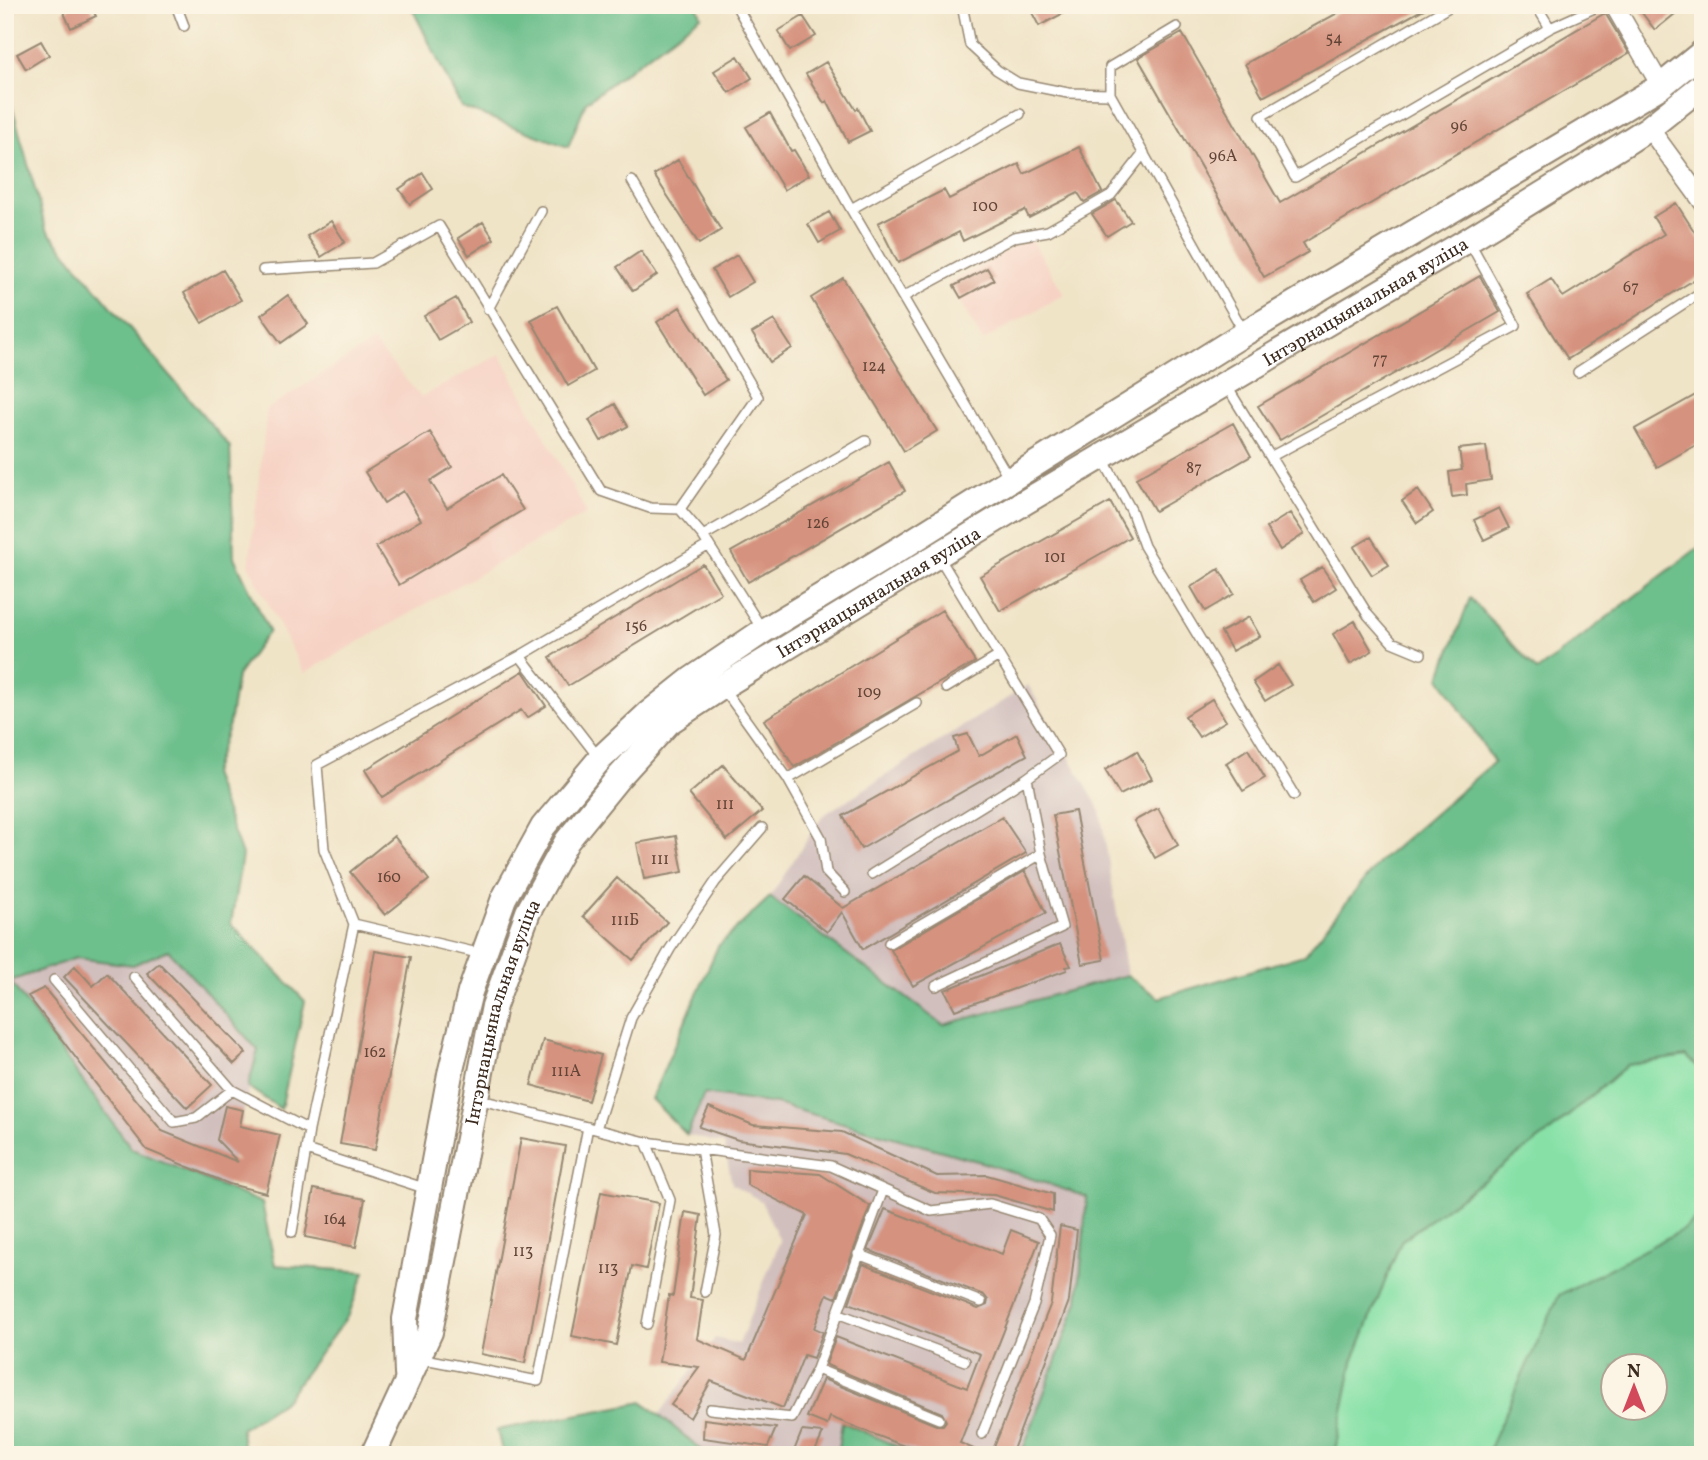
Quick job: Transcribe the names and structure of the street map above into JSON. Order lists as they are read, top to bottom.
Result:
{
  "streets": {
    "main road": ["Інтэрнацыянальная вуліца"]
  },
  "house_numbers": [
    "54",
    "96",
    "96А",
    "100",
    "67",
    "77",
    "124",
    "87",
    "126",
    "101",
    "156",
    "109",
    "111",
    "111",
    "160",
    "111Б",
    "162",
    "111А",
    "164",
    "113",
    "113"
  ],
  "north": "top"
}
